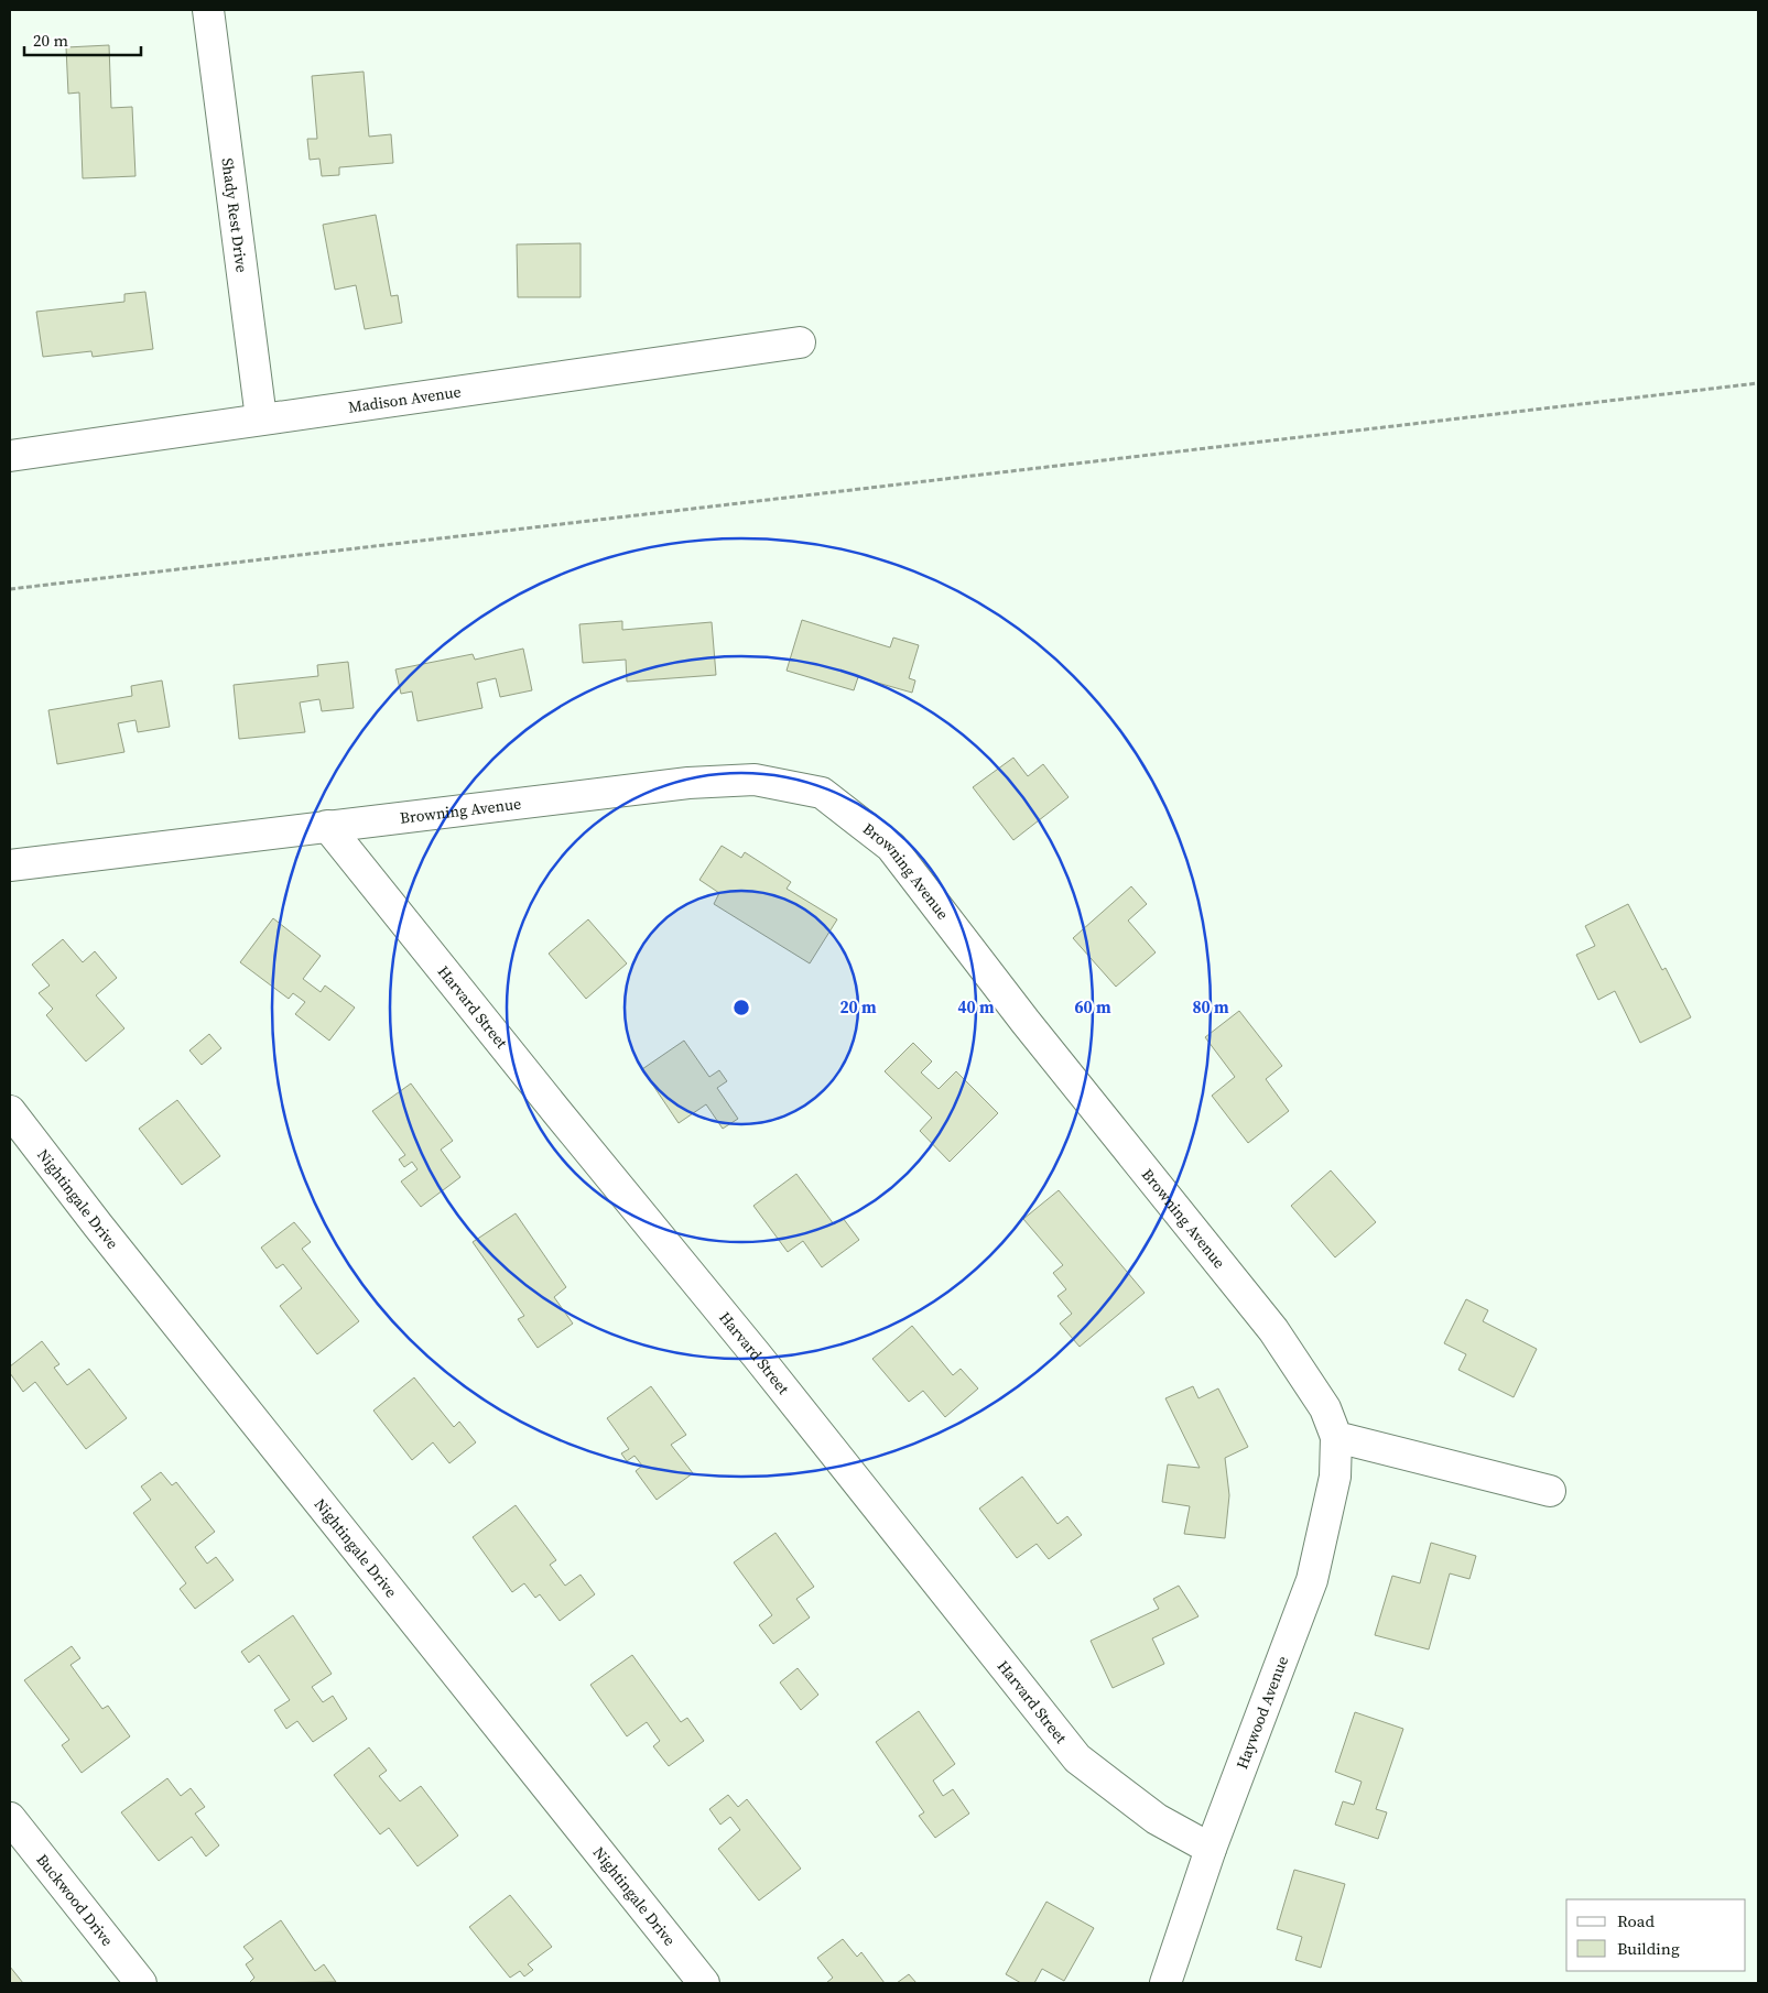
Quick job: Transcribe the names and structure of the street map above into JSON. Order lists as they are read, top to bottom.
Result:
{
  "streets": {
    "street": [
      "Shady Rest Drive",
      "Madison Avenue",
      "Browning Avenue",
      "Harvard Street",
      "Nightingale Drive",
      "Haywood Avenue",
      "Buckwood Drive"
    ]
  },
  "crossings": [
    ["Shady Rest Drive", "Madison Avenue"],
    ["Browning Avenue", "Harvard Street"],
    ["Browning Avenue", "Haywood Avenue"],
    ["Harvard Street", "Haywood Avenue"]
  ],
  "legend": ["Road", "Building"],
  "scale_bar": "20 m",
  "rings": [
    "20 m",
    "40 m",
    "60 m",
    "80 m"
  ]
}
